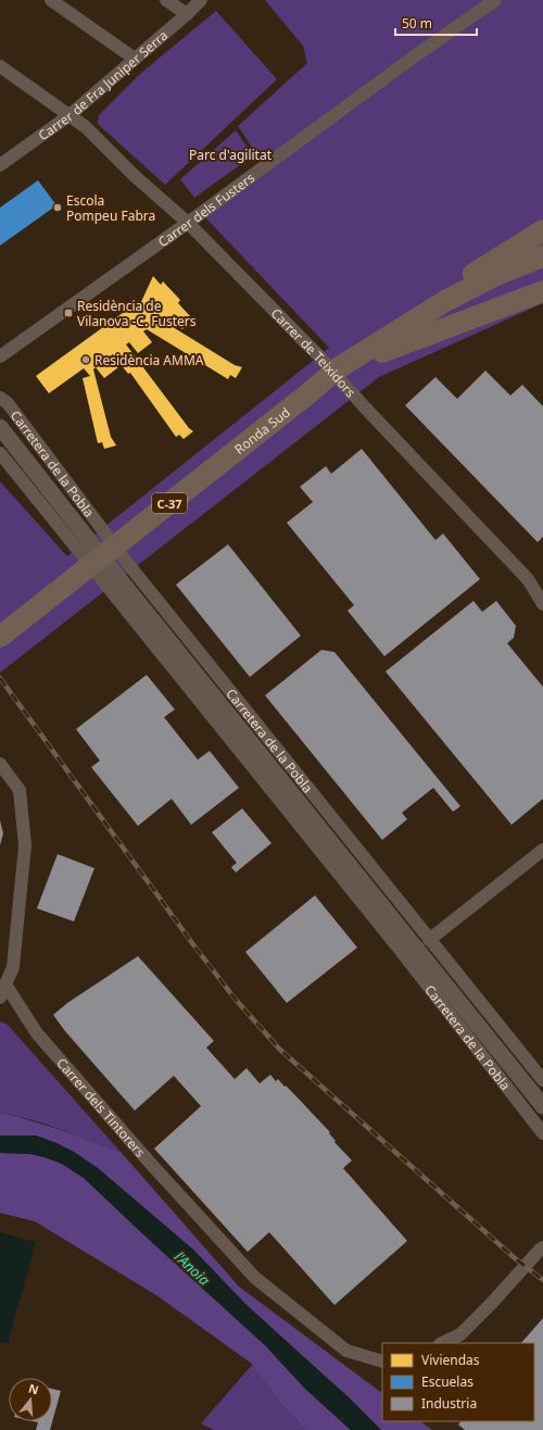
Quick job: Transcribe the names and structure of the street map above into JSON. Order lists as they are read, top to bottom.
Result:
{
  "streets": {
    "highway": ["Ronda Sud", "C-37"],
    "street": [
      "Carrer de Fra Juniper Serra",
      "Carrer dels Fusters",
      "Carrer de Teixidors",
      "Carretera de la Pobla",
      "Carrer dels Tintorers"
    ]
  },
  "crossings": [
    ["Carrer de Fra Juniper Serra", "Carrer de Teixidors"],
    ["Carrer dels Fusters", "Carrer de Teixidors"],
    ["Carrer de Teixidors", "Ronda Sud"],
    ["Carrer de Teixidors", "C-37"],
    ["Ronda Sud", "C-37"]
  ],
  "water": ["l'Anoia"],
  "parks": ["Parc d'agilitat"],
  "places": {
    "other": ["Escola Pompeu Fabra", "Residència AMMA"],
    "transit": ["Residència de Vilanova -C. Fusters"]
  },
  "legend": ["Viviendas", "Escuelas", "Industria"],
  "scale_bar": "50 m",
  "north": "top"
}
